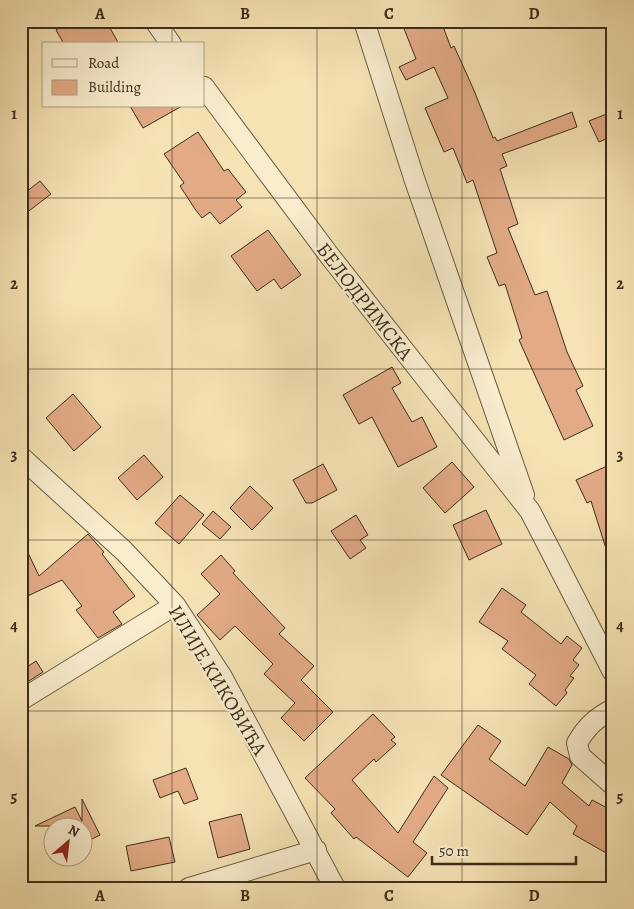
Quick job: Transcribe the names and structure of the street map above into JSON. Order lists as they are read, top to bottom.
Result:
{
  "streets": {
    "street": ["БЕЛОДРИМСКА", "ИЛИЈЕ КИКОВИЋА"]
  },
  "legend": ["Road", "Building"],
  "scale_bar": "50 m",
  "north": "top right",
  "grid": {
    "columns": [
      "A",
      "B",
      "C",
      "D"
    ],
    "rows": [
      "1",
      "2",
      "3",
      "4",
      "5"
    ]
  }
}
